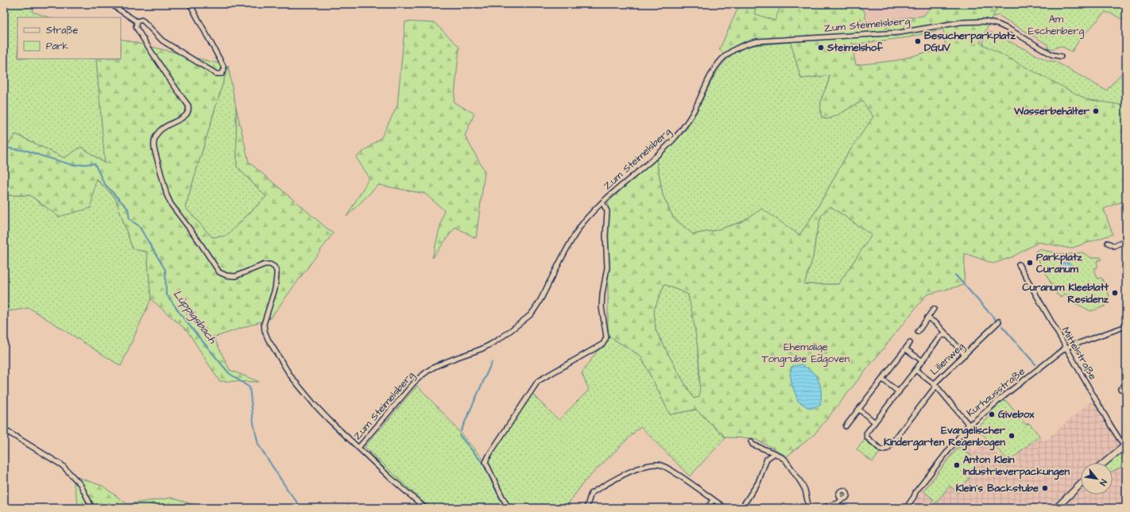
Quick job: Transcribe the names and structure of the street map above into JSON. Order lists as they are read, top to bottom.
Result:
{
  "streets": {
    "street": [
      "Zum Steimelsberg",
      "Mittelstraße",
      "Lilienweg",
      "Kurhausstraße"
    ]
  },
  "crossings": [
    ["Mittelstraße", "Kurhausstraße"],
    ["Lilienweg", "Kurhausstraße"]
  ],
  "water": ["Lüppigsbach"],
  "parks": ["Am Eschenberg", "Ehemalige Tongrube Edgoven"],
  "places": [
    "Besucherparkplatz DGUV",
    "Steimelshof",
    "Wasserbehälter",
    "Parkplatz Curanum",
    "Curanum Kleeblatt Residenz",
    "Givebox",
    "Evangelischer Kindergarten Regenbogen",
    "Anton Klein Industrieverpackungen",
    "Klein´s Backstube"
  ],
  "legend": ["Straße", "Park"],
  "north": "bottom right"
}
